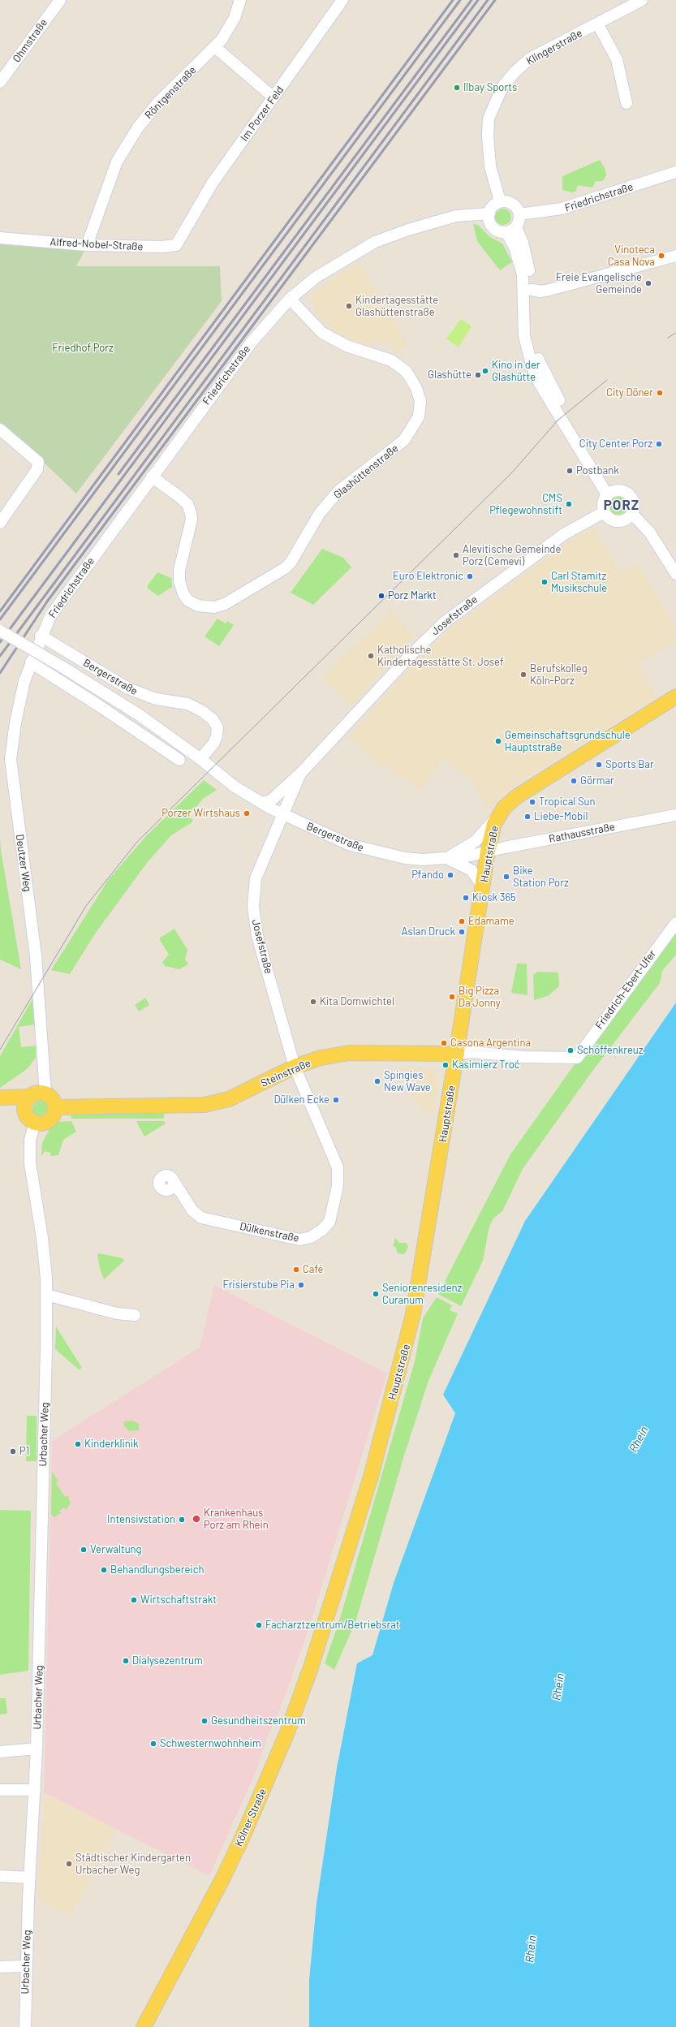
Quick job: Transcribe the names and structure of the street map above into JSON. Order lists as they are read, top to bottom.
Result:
{
  "streets": {
    "main road": ["Hauptstraße", "Steinstraße", "Kölner Straße"],
    "street": [
      "Ohmstraße",
      "Klingerstraße",
      "Röntgenstraße",
      "Im Porzer Feld",
      "Friedrichstraße",
      "Alfred-Nobel-Straße",
      "Glashüttenstraße",
      "Josefstraße",
      "Bergerstraße",
      "Rathausstraße",
      "Deutzer Weg",
      "Friedrich-Ebert-Ufer",
      "Dülkenstraße",
      "Urbacher Weg"
    ]
  },
  "crossings": [
    ["Klingerstraße", "Friedrichstraße"],
    ["Röntgenstraße", "Alfred-Nobel-Straße"],
    ["Im Porzer Feld", "Alfred-Nobel-Straße"],
    ["Friedrichstraße", "Glashüttenstraße"],
    ["Friedrichstraße", "Bergerstraße"],
    ["Friedrichstraße", "Deutzer Weg"],
    ["Josefstraße", "Bergerstraße"],
    ["Josefstraße", "Steinstraße"],
    ["Josefstraße", "Dülkenstraße"],
    ["Bergerstraße", "Rathausstraße"],
    ["Bergerstraße", "Hauptstraße"],
    ["Bergerstraße", "Deutzer Weg"],
    ["Rathausstraße", "Hauptstraße"],
    ["Hauptstraße", "Steinstraße"],
    ["Hauptstraße", "Kölner Straße"],
    ["Deutzer Weg", "Steinstraße"],
    ["Deutzer Weg", "Urbacher Weg"],
    ["Friedrich-Ebert-Ufer", "Steinstraße"],
    ["Steinstraße", "Dülkenstraße"],
    ["Steinstraße", "Urbacher Weg"]
  ],
  "districts": ["PORZ"],
  "water": ["Rhein"],
  "parks": ["Friedhof Porz"],
  "places": [
    "Ilbay Sports",
    "Vinoteca Casa Nova",
    "Freie Evangelische Gemeinde",
    "Kindertagesstätte Glashüttenstraße",
    "Kino in der Glashütte",
    "Glashütte",
    "City Döner",
    "City Center Porz",
    "Postbank",
    "CMS Pflegewohnstift",
    "Alevitische Gemeinde Porz (Cemevi)",
    "Euro Elektronic",
    "Carl Stamitz Musikschule",
    "Porz Markt",
    "Katholische Kindertagesstätte St. Josef",
    "Berufskolleg Köln-Porz",
    "Gemeinschaftsgrundschule Hauptstraße",
    "Sports Bar",
    "Görmar",
    "Tropical Sun",
    "Porzer Wirtshaus",
    "Liebe-Mobil",
    "Pfando",
    "Bike Station Porz",
    "Kiosk 365",
    "Edamame",
    "Aslan Druck",
    "Big Pizza Da Jonny",
    "Kita Domwichtel",
    "Casona Argentina",
    "Schöffenkreuz",
    "Kasimierz Troć",
    "Spingies New Wave",
    "Dülken Ecke",
    "Café",
    "Frisierstube Pia",
    "Seniorenresidenz Curanum",
    "Kinderklinik",
    "P1",
    "Krankenhaus Porz am Rhein",
    "Intensivstation",
    "Verwaltung",
    "Behandlungsbereich",
    "Wirtschaftstrakt",
    "Facharztzentrum/Betriebsrat",
    "Dialysezentrum",
    "Gesundheitszentrum",
    "Schwesternwohnheim",
    "Städtischer Kindergarten Urbacher Weg"
  ]
}
